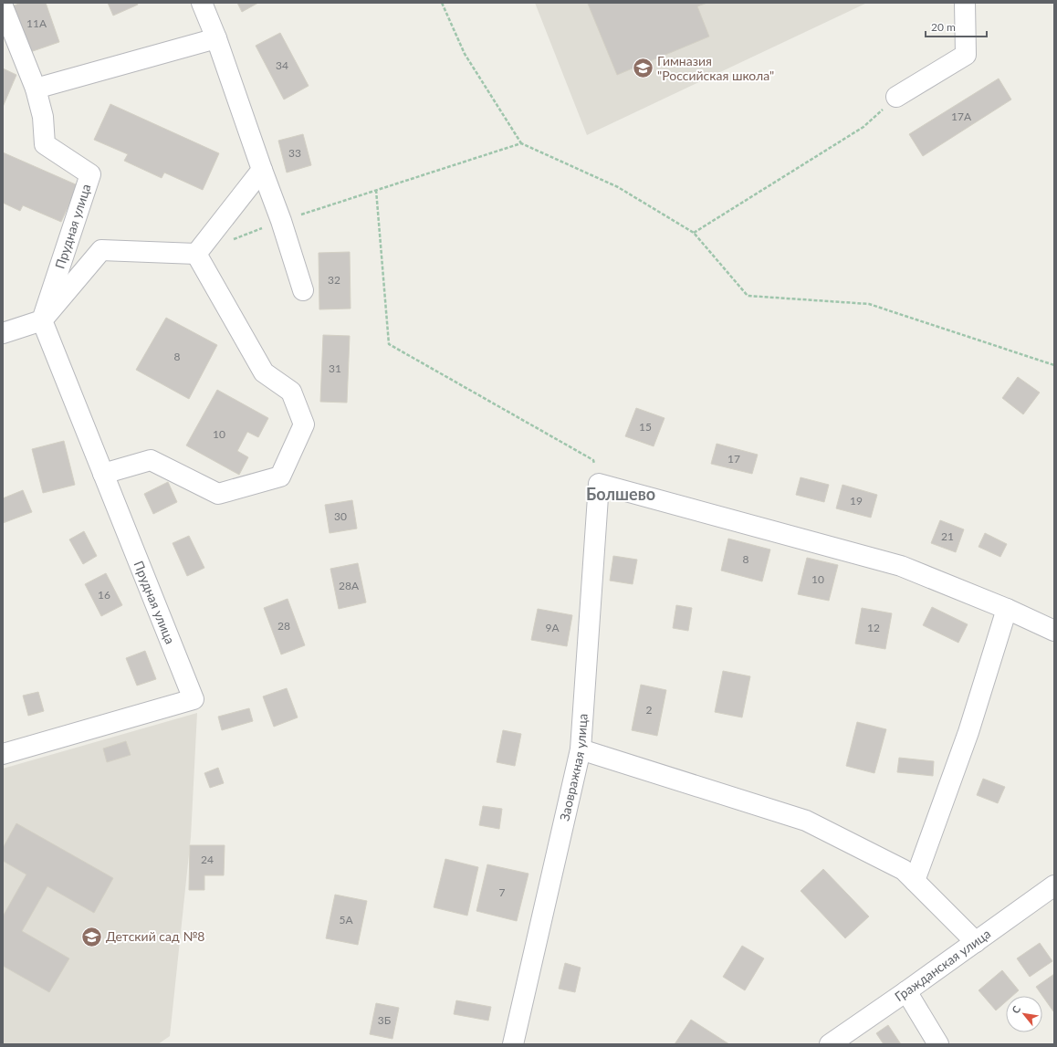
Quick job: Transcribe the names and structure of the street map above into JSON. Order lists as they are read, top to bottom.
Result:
{
  "streets": {
    "street": ["Прудная улица", "Заовражная улица", "Гражданская улица"]
  },
  "districts": ["Болшево"],
  "places": {
    "school or university": ["Гимназия \"Российская школа\"", "Детский сад №8"]
  },
  "house_numbers": [
    "11А",
    "34",
    "17А",
    "33",
    "32",
    "8",
    "31",
    "15",
    "10",
    "17",
    "19",
    "30",
    "21",
    "8",
    "10",
    "28А",
    "16",
    "28",
    "9А",
    "12",
    "2",
    "24",
    "7",
    "5А",
    "3Б"
  ],
  "scale_bar": "20 m",
  "north": "top left"
}
